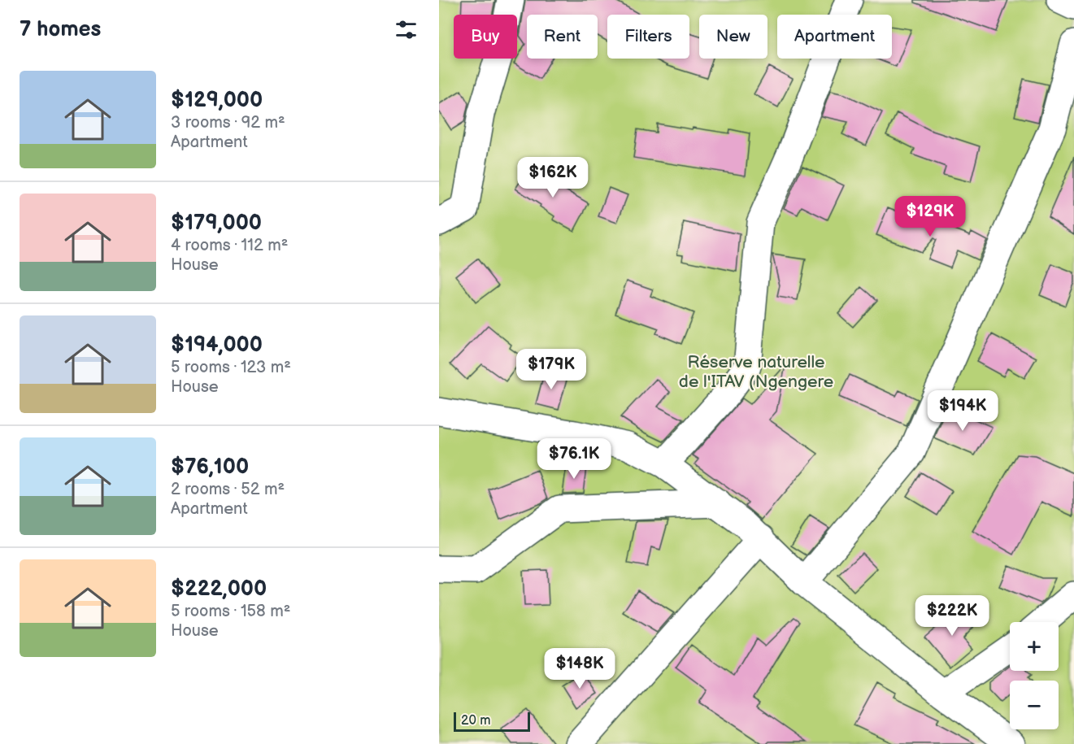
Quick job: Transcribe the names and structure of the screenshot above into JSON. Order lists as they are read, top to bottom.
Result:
{
  "parks": ["Réserve naturelle de l'ITAV (Ngengere"],
  "scale_bar": "20 m",
  "page": {
    "heading": "7 homes",
    "chip": [
      "Buy",
      "Rent",
      "Filters",
      "New",
      "Apartment"
    ],
    "list": [
      {
        "name": "$129,000",
        "note": "3 rooms · 92 m² · Apartment"
      },
      {
        "name": "$179,000",
        "note": "4 rooms · 112 m² · House"
      },
      {
        "name": "$194,000",
        "note": "5 rooms · 123 m² · House"
      },
      {
        "name": "$76,100",
        "note": "2 rooms · 52 m² · Apartment"
      },
      {
        "name": "$222,000",
        "note": "5 rooms · 158 m² · House"
      }
    ],
    "price": [
      "$162K",
      "$129K",
      "$179K",
      "$194K",
      "$76.1K",
      "$222K",
      "$148K"
    ],
    "map_buttons": ["+", "−"],
    "scale": "20 m"
  }
}
